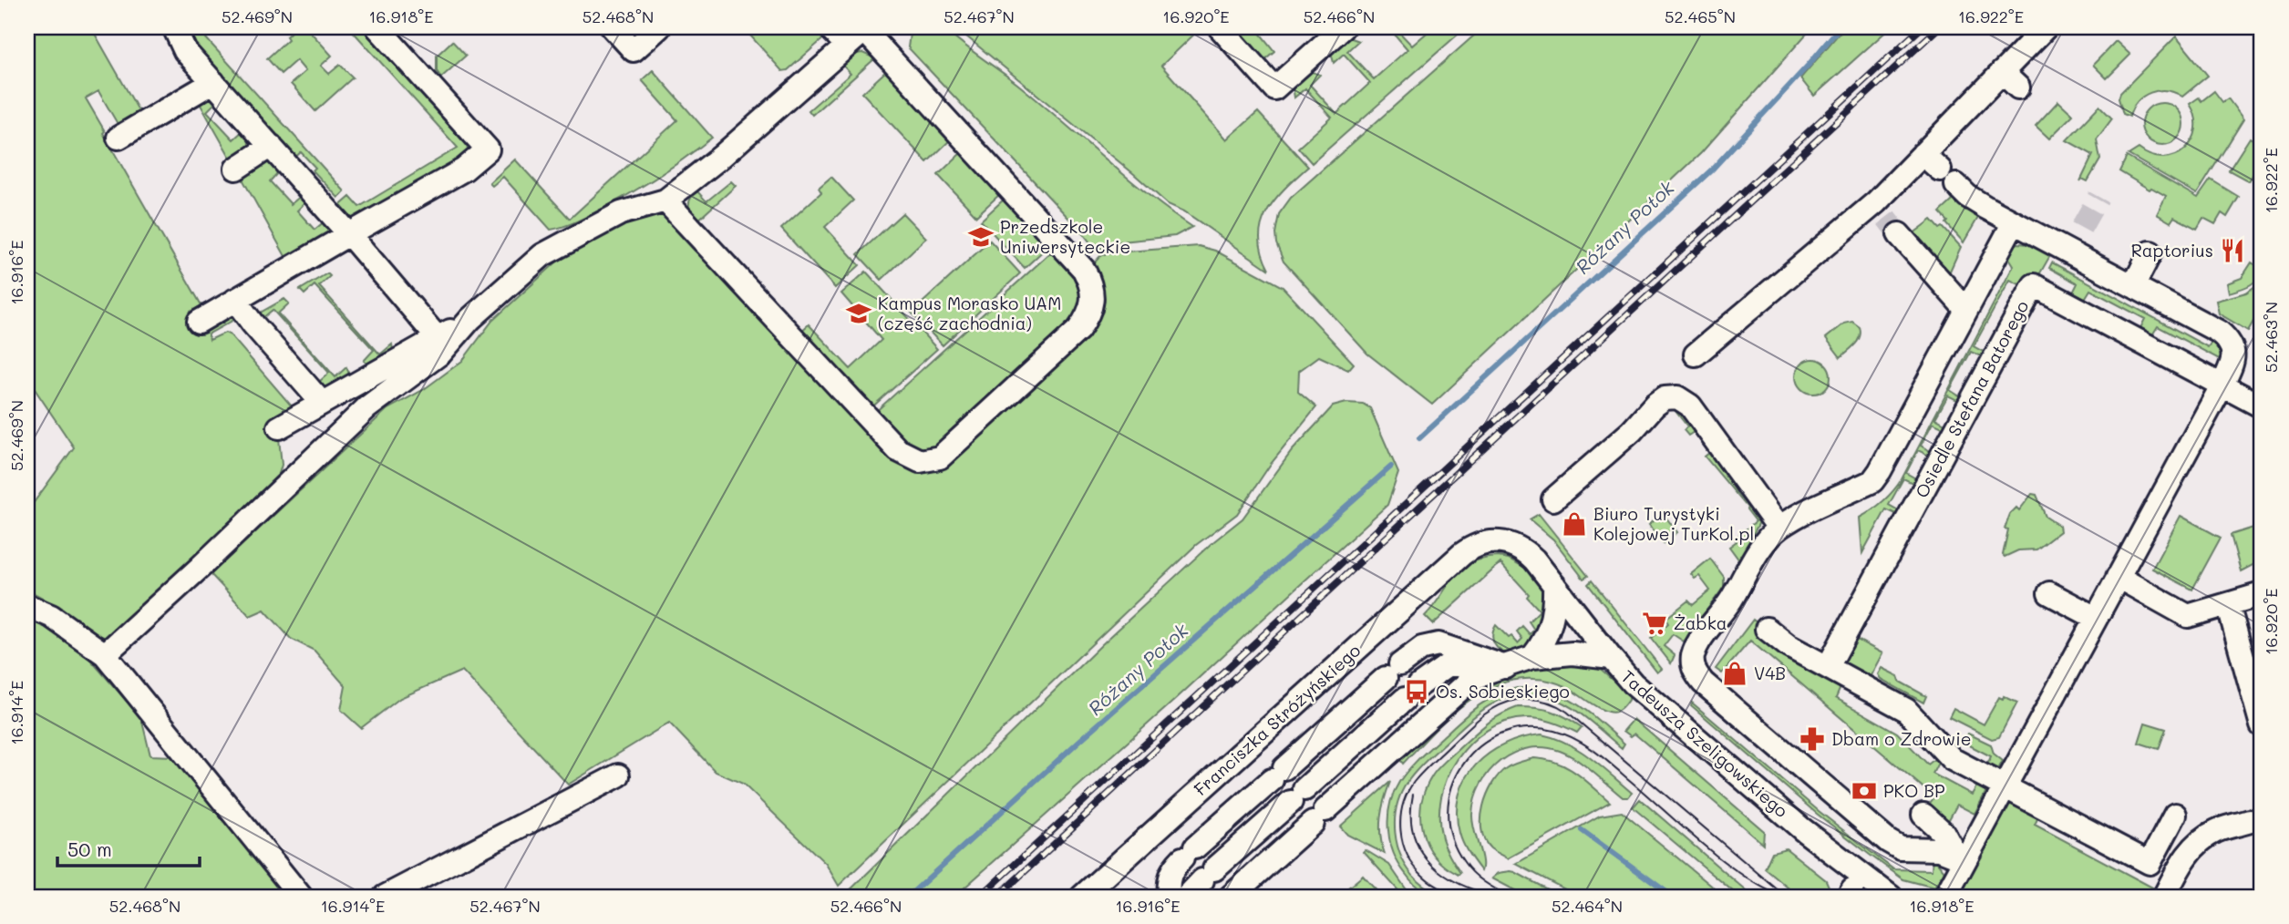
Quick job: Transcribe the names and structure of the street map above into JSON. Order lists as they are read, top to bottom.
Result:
{
  "streets": {
    "street": ["Osiedle Stefana Batorego", "Franciszka Stróżyńskiego", "Tadeusza Szeligowskiego"]
  },
  "crossings": [
    ["Franciszka Stróżyńskiego", "Tadeusza Szeligowskiego"]
  ],
  "water": ["Różany Potok"],
  "places": {
    "school or university": ["Przedszkole Uniwersyteckie", "Kampus Morasko UAM (część zachodnia)"],
    "restaurant": ["Raptorius"],
    "shop": ["Biuro Turystyki Kolejowej TurKol.pl", "V4B"],
    "supermarket": ["Żabka"],
    "bus stop": ["Os. Sobieskiego"],
    "pharmacy": ["Dbam o Zdrowie"],
    "bank": ["PKO BP"]
  },
  "scale_bar": "50 m",
  "coordinates": [
    "52.469°N",
    "16.918°E",
    "52.468°N",
    "52.467°N",
    "16.920°E",
    "52.466°N",
    "52.465°N",
    "16.922°E",
    "16.916°E",
    "52.463°N",
    "16.914°E",
    "52.464°N"
  ]
}
